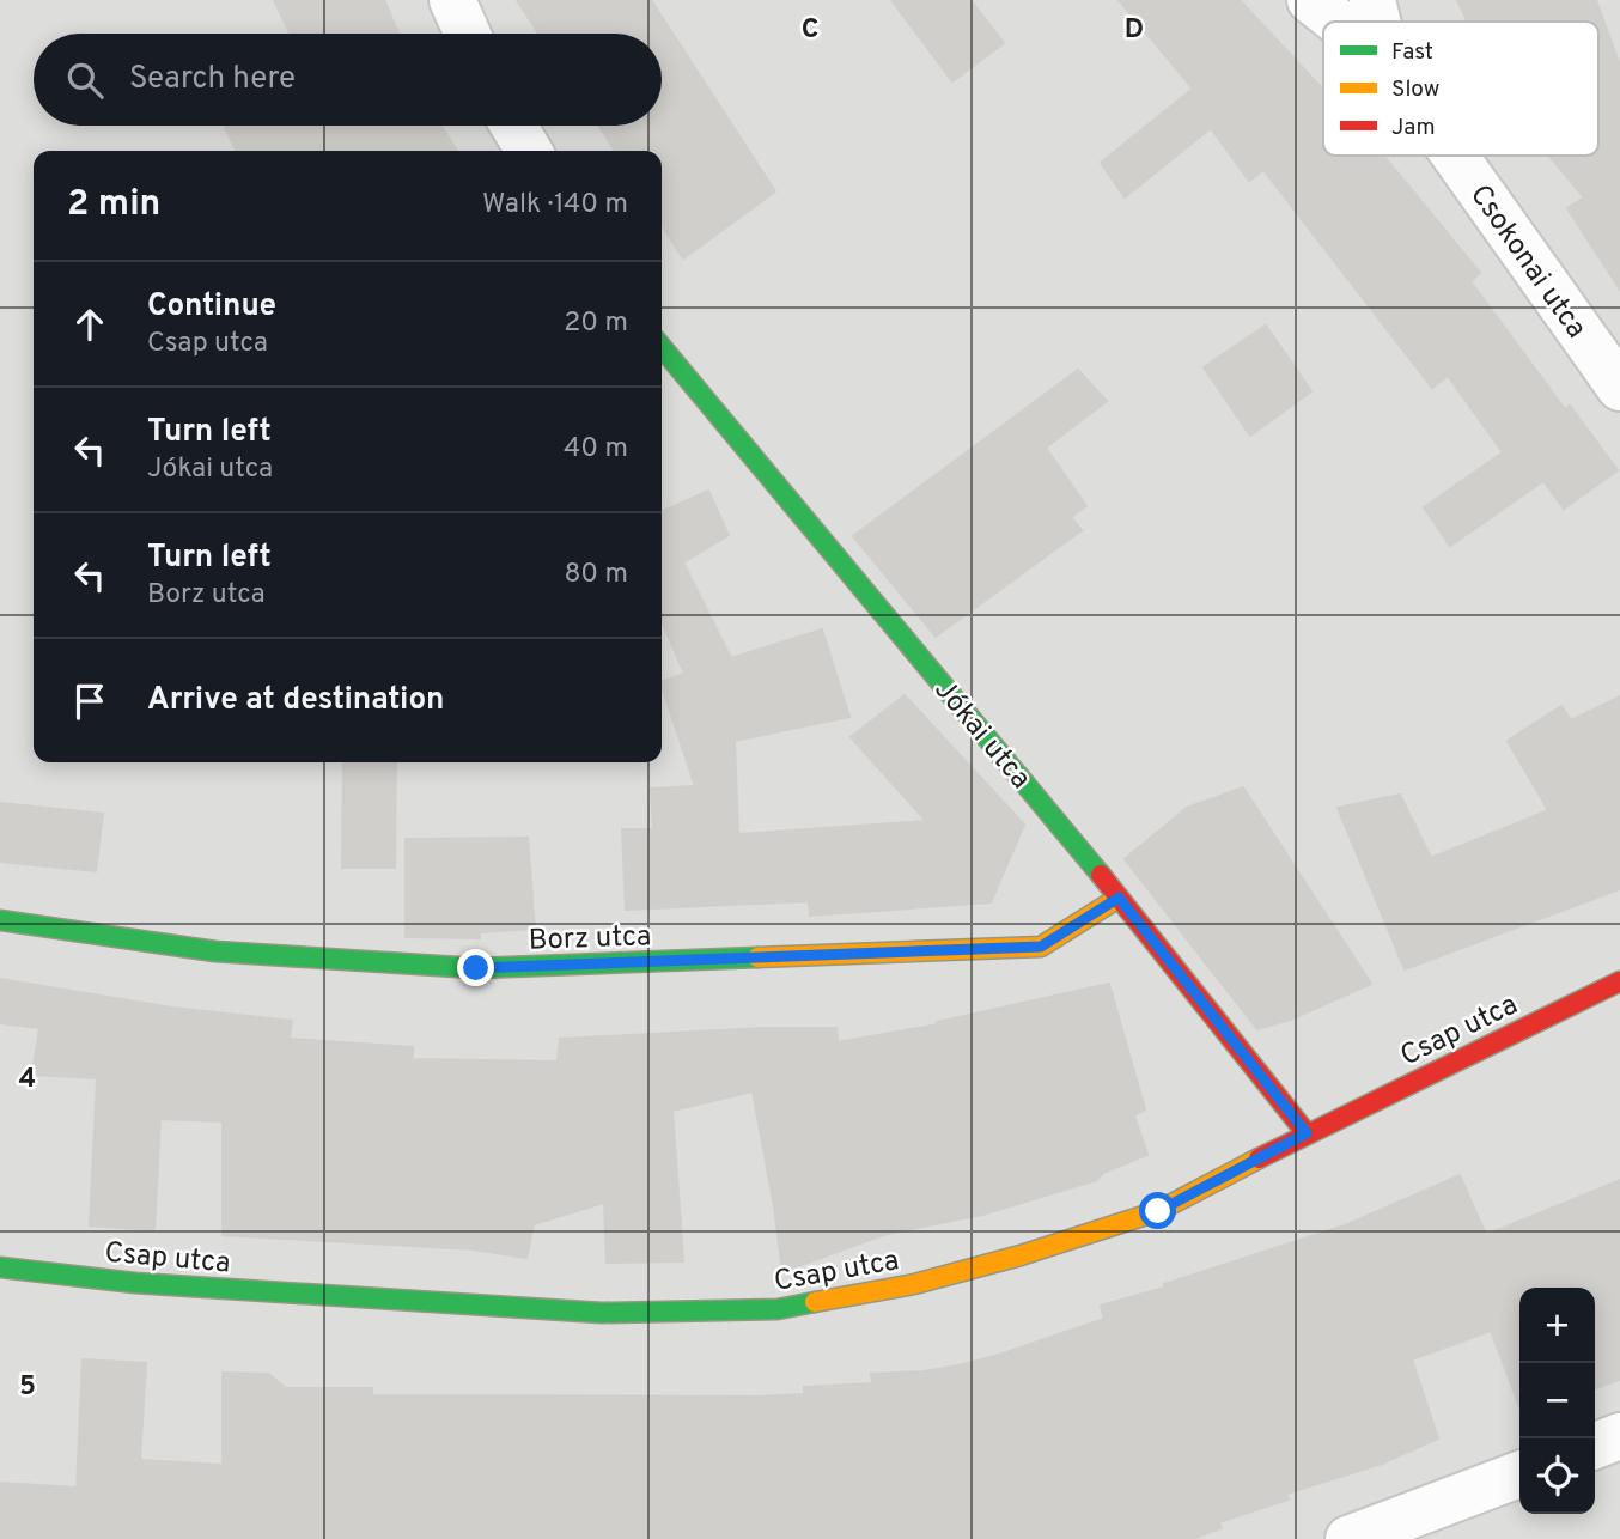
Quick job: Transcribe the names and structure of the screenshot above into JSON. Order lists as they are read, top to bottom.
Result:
{
  "streets": {
    "street": [
      "Csokonai utca",
      "Jókai utca",
      "Borz utca",
      "Csap utca"
    ]
  },
  "crossings": [
    ["Jókai utca", "Borz utca"],
    ["Jókai utca", "Csap utca"]
  ],
  "legend": ["Fast", "Slow", "Jam"],
  "page": {
    "search": "Search here",
    "heading": ["2 min", "Walk · 140 m"],
    "list": [
      ["Continue", "Csap utca", "20 m"],
      ["Turn left", "Jókai utca", "40 m"],
      ["Turn left", "Borz utca", "80 m"],
      "Arrive at destination"
    ],
    "map_buttons": ["+", "−"]
  },
  "grid": {
    "columns": ["C", "D"],
    "rows": ["4", "5"]
  }
}
